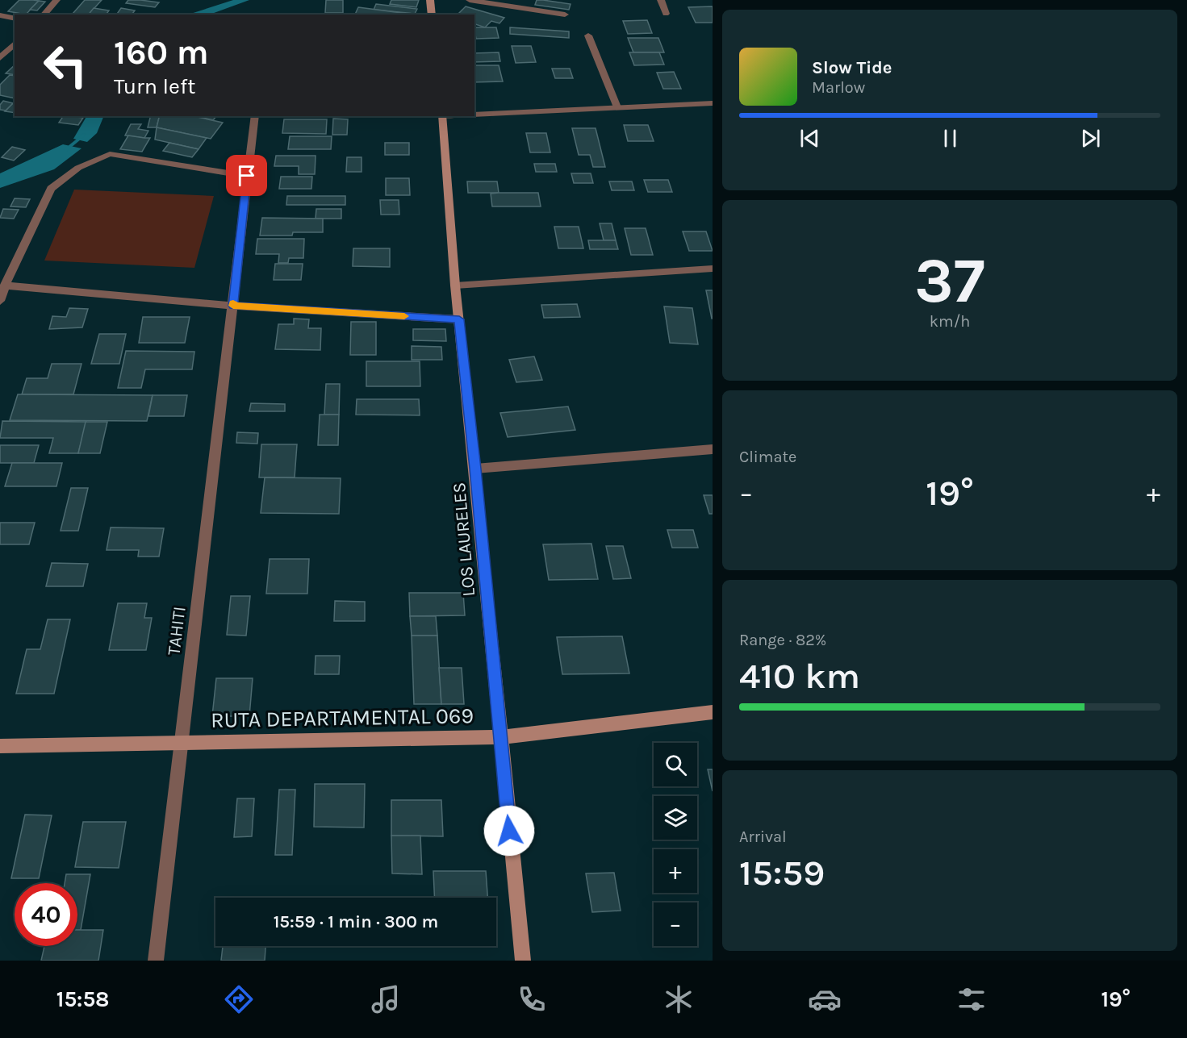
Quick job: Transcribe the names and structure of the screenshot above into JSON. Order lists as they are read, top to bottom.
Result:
{
  "streets": {
    "street": ["LOS LAURELES", "TAHITI", "RUTA DEPARTAMENTAL 069"]
  },
  "crossings": [
    ["LOS LAURELES", "RUTA DEPARTAMENTAL 069"],
    ["TAHITI", "RUTA DEPARTAMENTAL 069"]
  ],
  "page": {
    "turn": ["160 m", "Turn left"],
    "song": ["Slow Tide", "Marlow"],
    "tile": [
      ["37", "km/h"],
      "Climate",
      ["Range · 82%", "410 km"],
      ["Arrival", "15:59"]
    ],
    "heat": ["−", "19°", "+"],
    "map_buttons": ["+", "−"],
    "limit": "40",
    "trip": "15:59 · 1 min · 300 m",
    "tabs": ["15:58", "19°"]
  }
}
